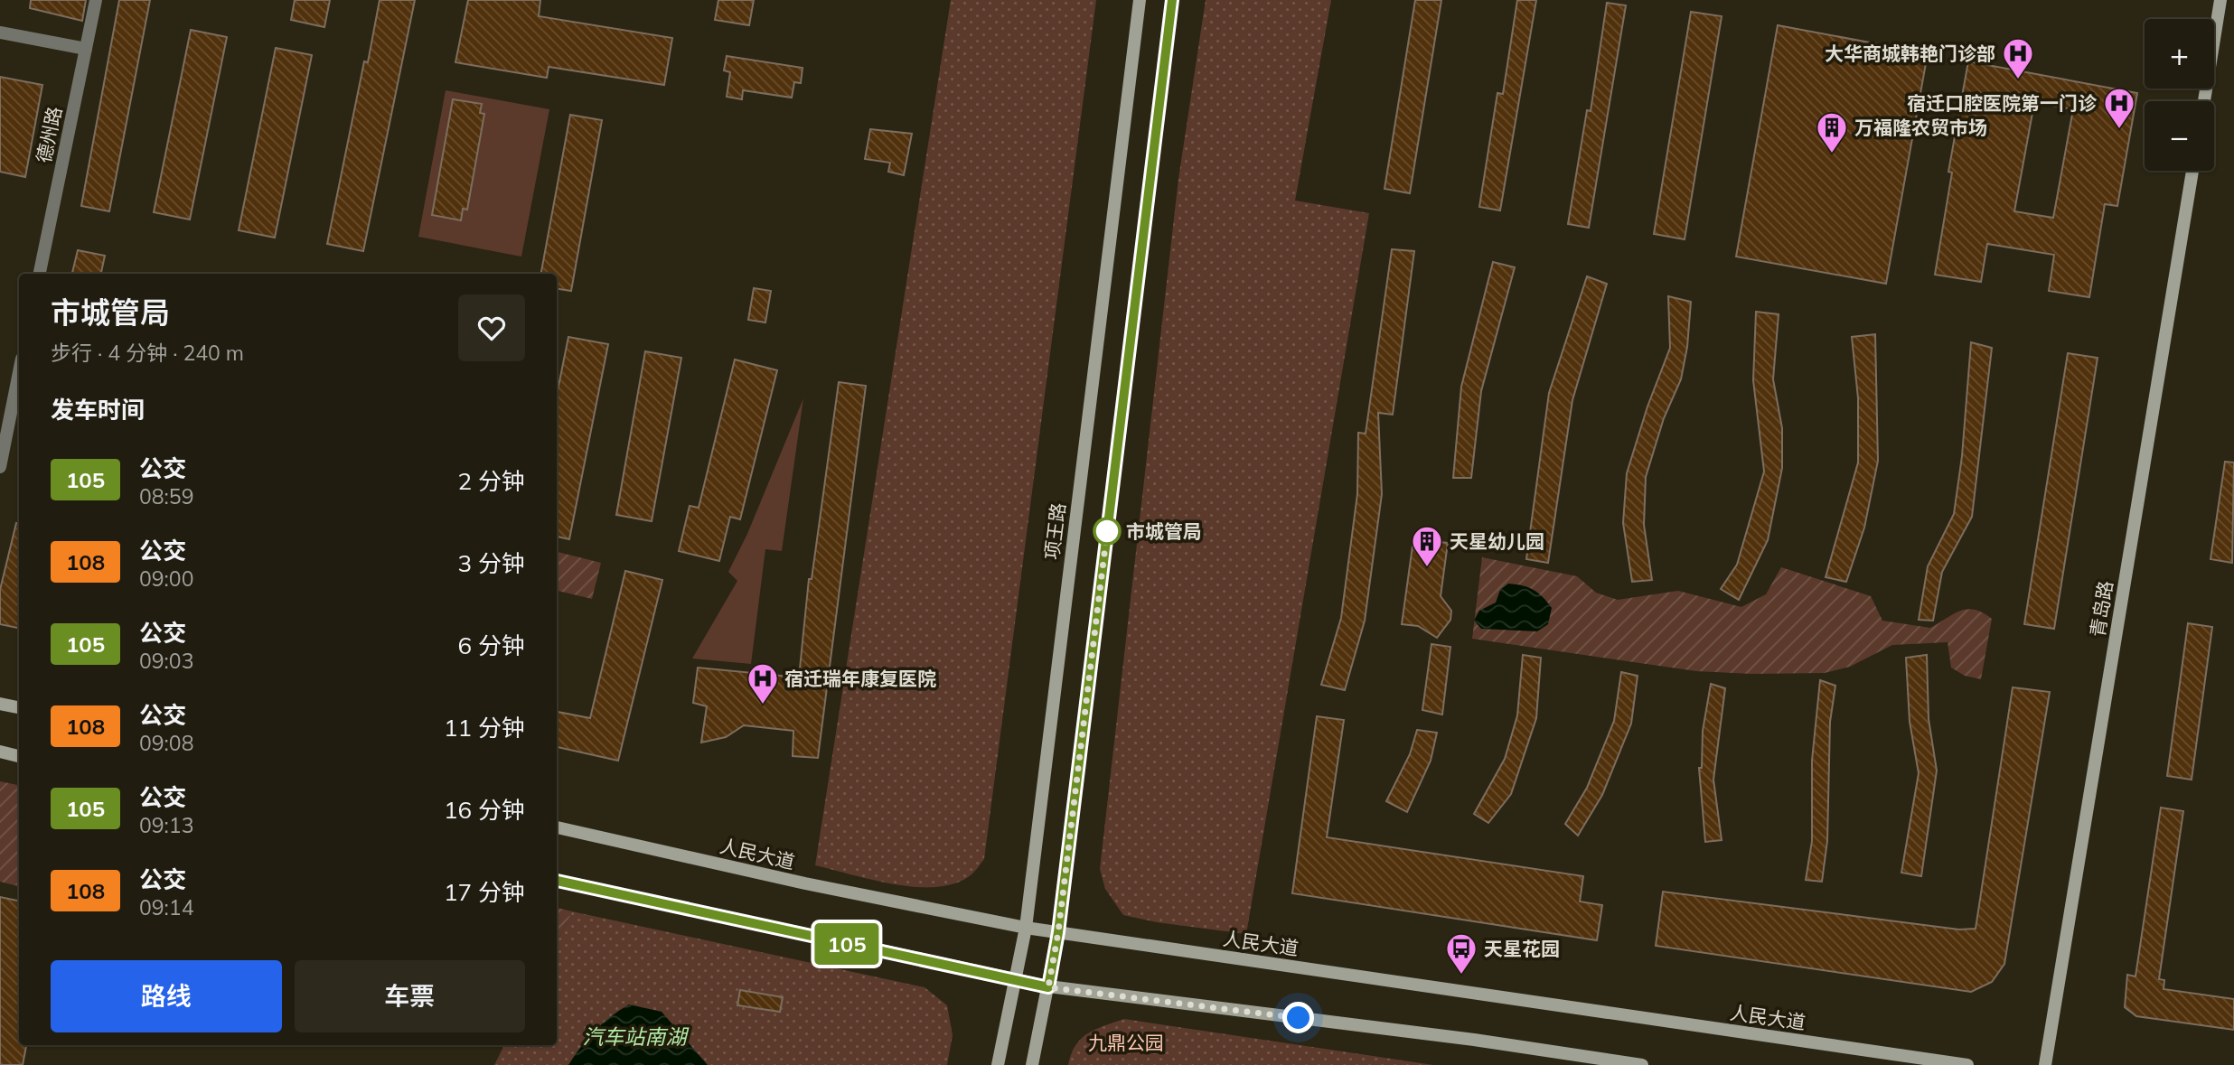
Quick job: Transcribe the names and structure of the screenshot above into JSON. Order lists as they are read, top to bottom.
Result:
{
  "streets": {
    "main road": ["项王路", "青岛路", "人民大道"],
    "street": ["德州路"]
  },
  "crossings": [
    ["项王路", "人民大道"]
  ],
  "water": ["汽车站南湖"],
  "parks": ["九鼎公园"],
  "places": {
    "hospital": ["大华商城韩艳门诊部", "宿迁口腔医院第一门诊", "宿迁瑞年康复医院"],
    "building": ["万福隆农贸市场", "天星幼儿园"],
    "other": ["市城管局"],
    "bus stop": ["天星花园"]
  },
  "lines": ["bus line 105"],
  "page": {
    "on_map": "105",
    "map_buttons": ["+", "−"],
    "heading": [
      ["市城管局", "步行 · 4 分钟 · 240 m"],
      "发车时间"
    ],
    "list": [
      {
        "mark": "105",
        "name": "公交",
        "note": "08:59",
        "value": "2 分钟"
      },
      {
        "mark": "108",
        "name": "公交",
        "note": "09:00",
        "value": "3 分钟"
      },
      {
        "mark": "105",
        "name": "公交",
        "note": "09:03",
        "value": "6 分钟"
      },
      {
        "mark": "108",
        "name": "公交",
        "note": "09:08",
        "value": "11 分钟"
      },
      {
        "mark": "105",
        "name": "公交",
        "note": "09:13",
        "value": "16 分钟"
      },
      {
        "mark": "108",
        "name": "公交",
        "note": "09:14",
        "value": "17 分钟"
      }
    ],
    "buttons": ["路线", "车票"]
  }
}
